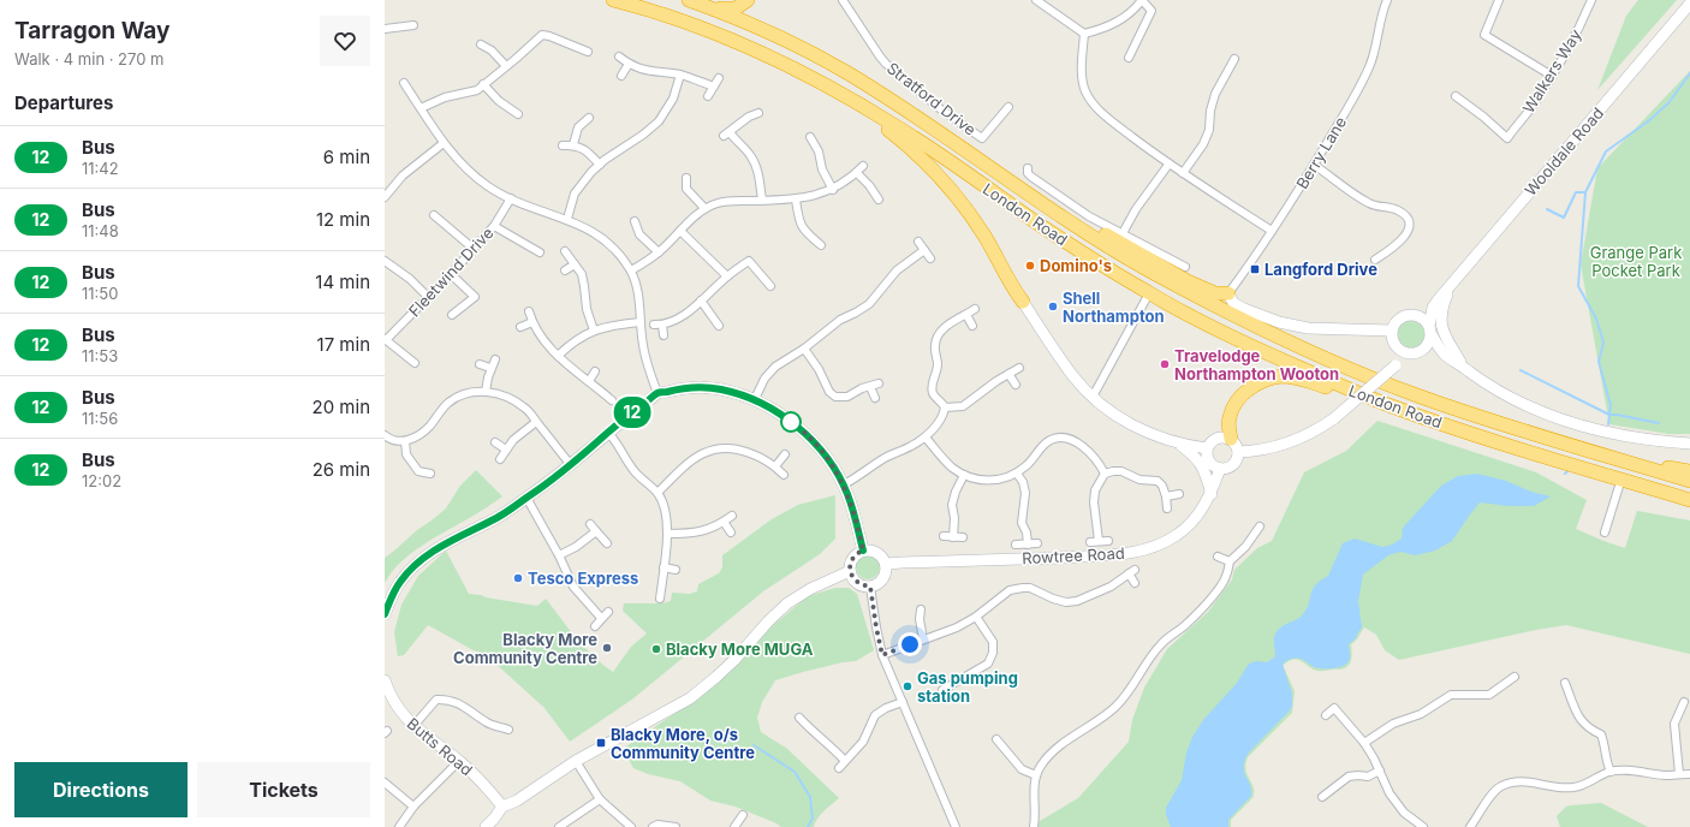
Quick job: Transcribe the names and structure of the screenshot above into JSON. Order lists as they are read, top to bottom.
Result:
{
  "streets": {
    "highway": ["London Road"],
    "street": [
      "Walkers Way",
      "Stratford Drive",
      "Wooldale Road",
      "Berry Lane",
      "Fleetwind Drive",
      "Rowtree Road",
      "Butts Road"
    ]
  },
  "parks": ["Grange Park Pocket Park"],
  "places": {
    "other": [
      "Domino's",
      "Shell Northampton",
      "Travelodge Northampton Wooton",
      "Tesco Express",
      "Blacky More Community Centre",
      "Blacky More MUGA",
      "Gas pumping station"
    ],
    "transit": ["Langford Drive", "Blacky More, o/s Community Centre"]
  },
  "lines": ["bus line 12"],
  "page": {
    "heading": [
      ["Tarragon Way", "Walk · 4 min · 270 m"],
      "Departures"
    ],
    "on_map": "12",
    "list": [
      {
        "mark": "12",
        "name": "Bus",
        "note": "11:42",
        "value": "6 min"
      },
      {
        "mark": "12",
        "name": "Bus",
        "note": "11:48",
        "value": "12 min"
      },
      {
        "mark": "12",
        "name": "Bus",
        "note": "11:50",
        "value": "14 min"
      },
      {
        "mark": "12",
        "name": "Bus",
        "note": "11:53",
        "value": "17 min"
      },
      {
        "mark": "12",
        "name": "Bus",
        "note": "11:56",
        "value": "20 min"
      },
      {
        "mark": "12",
        "name": "Bus",
        "note": "12:02",
        "value": "26 min"
      }
    ],
    "buttons": ["Directions", "Tickets"]
  }
}
